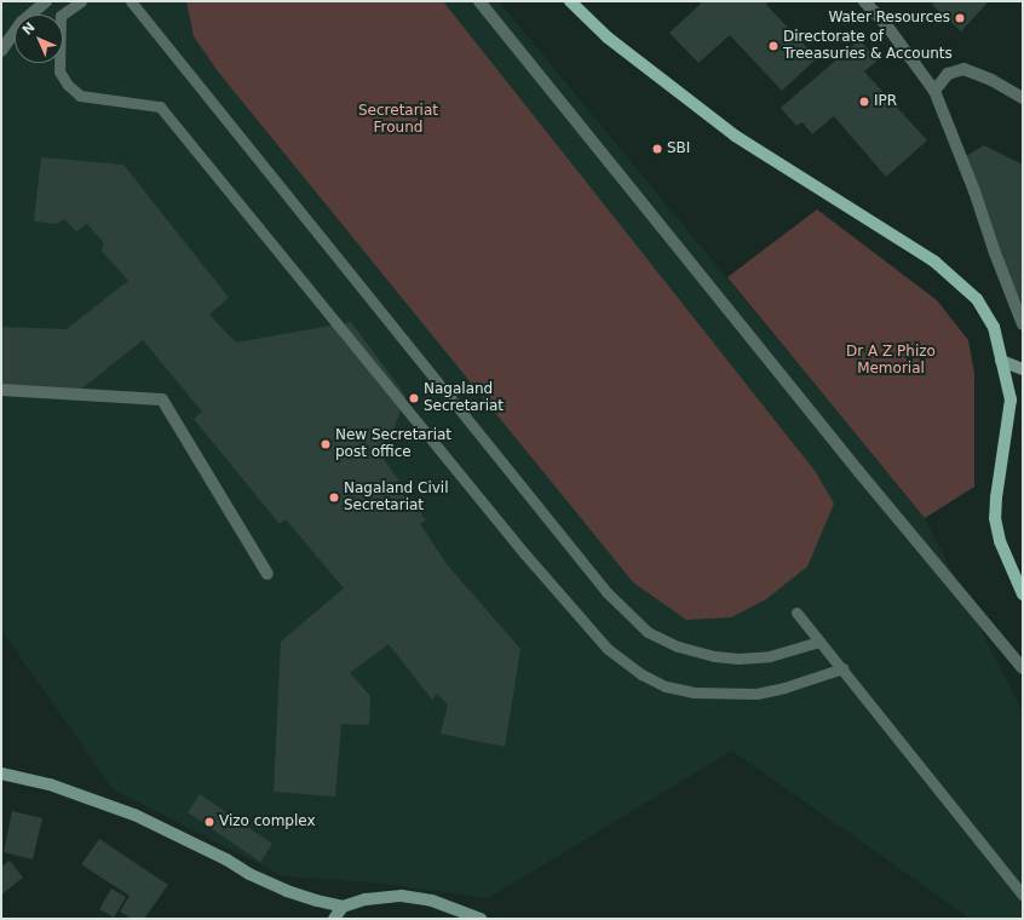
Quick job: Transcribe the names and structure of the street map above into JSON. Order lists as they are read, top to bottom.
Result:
{
  "parks": ["Secretariat Fround", "Dr A Z Phizo Memorial"],
  "places": [
    "Water Resources",
    "Directorate of Treeasuries & Accounts",
    "IPR",
    "SBI",
    "Nagaland Secretariat",
    "New Secretariat post office",
    "Nagaland Civil Secretariat",
    "Vizo complex"
  ],
  "north": "top left"
}
